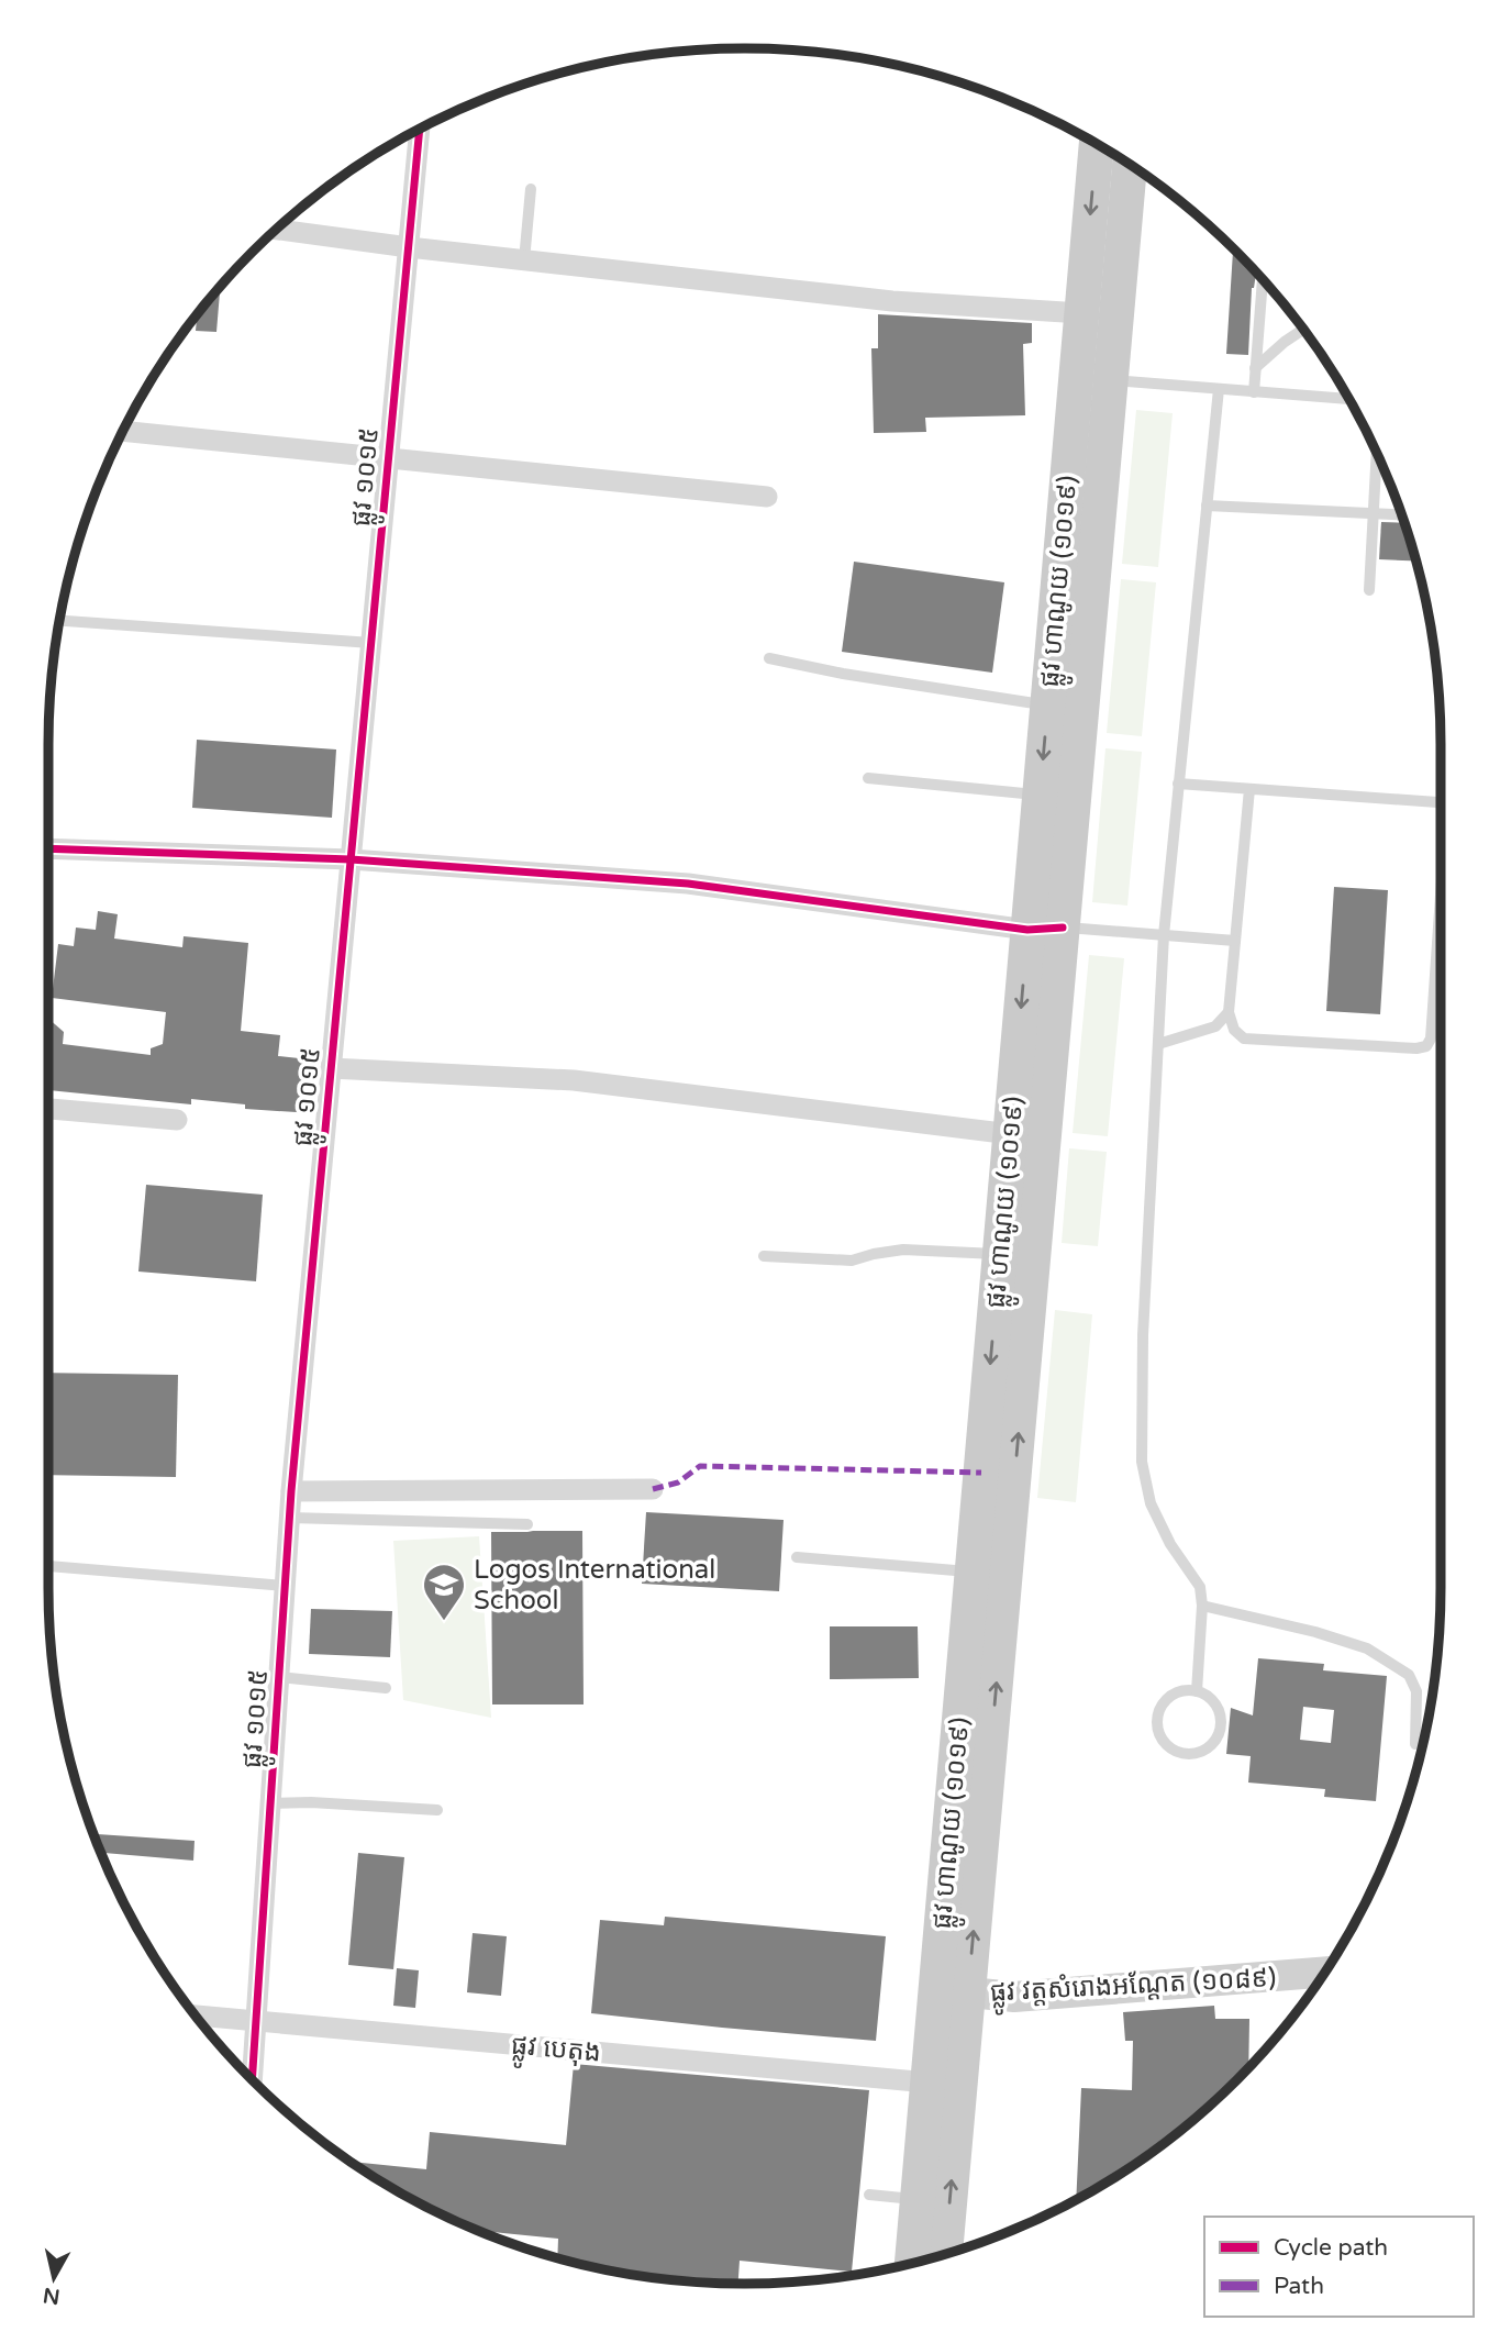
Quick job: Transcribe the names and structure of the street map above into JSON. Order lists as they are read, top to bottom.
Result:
{
  "streets": {
    "main road": ["ផ្លូវ ហាណូយ (១០១៩)", "ផ្លូវ វត្តសំរោងអណ្ដែត (១០៨៩)"],
    "street": ["ផ្លូវ ១០១៥", "ផ្លូវ បេតុង"]
  },
  "crossings": [
    ["ផ្លូវ ១០១៥", "ផ្លូវ បេតុង"],
    ["ផ្លូវ ហាណូយ (១០១៩)", "ផ្លូវ វត្តសំរោងអណ្ដែត (១០៨៩)"],
    ["ផ្លូវ ហាណូយ (១០១៩)", "ផ្លូវ បេតុង"]
  ],
  "places": {
    "school or university": ["Logos International School"]
  },
  "legend": ["Cycle path", "Path"],
  "north": "bottom"
}
